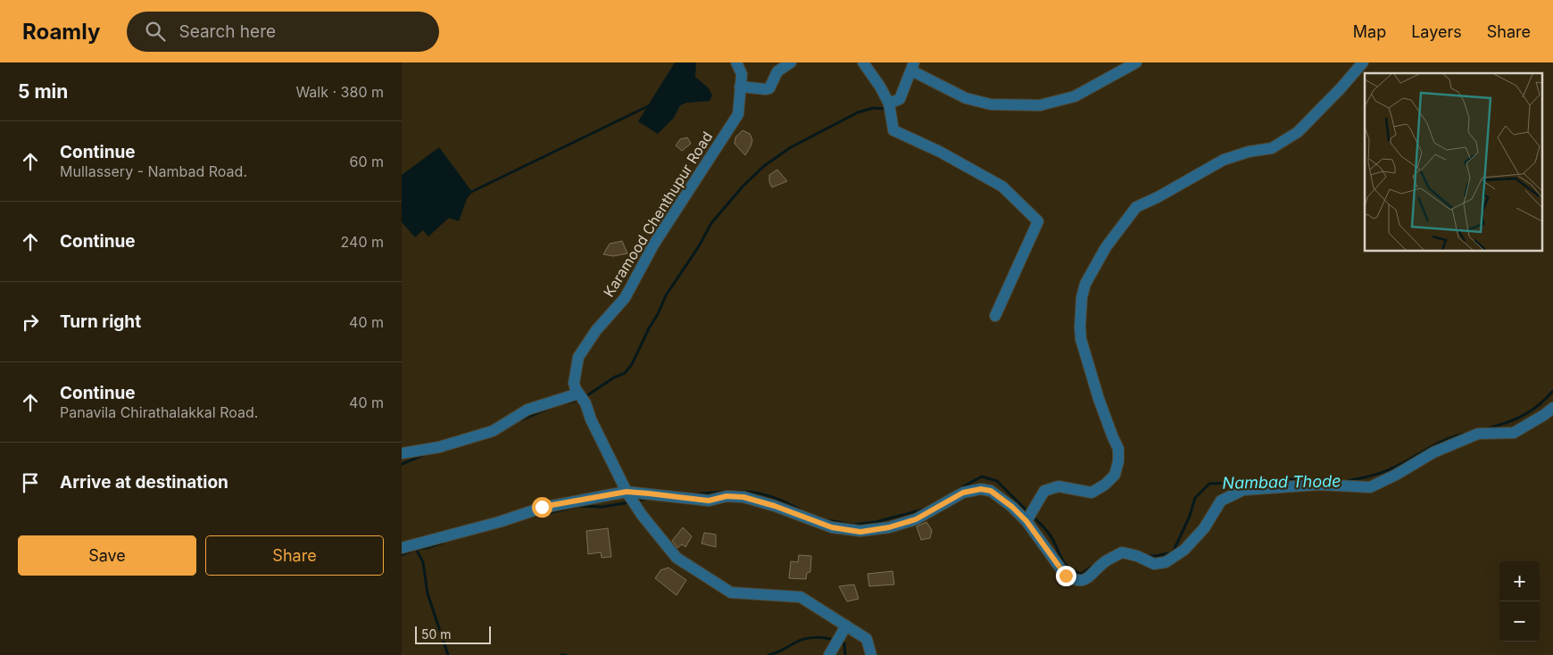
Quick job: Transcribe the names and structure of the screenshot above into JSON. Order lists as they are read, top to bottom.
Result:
{
  "streets": {
    "street": ["Karamood Chenthupur Road"]
  },
  "water": ["Nambad Thode"],
  "scale_bar": "50 m",
  "page": {
    "header": "Roamly",
    "search": "Search here",
    "nav": ["Map", "Layers", "Share"],
    "heading": ["5 min", "Walk · 380 m"],
    "list": [
      ["Continue", "Mullassery - Nambad Road.", "60 m"],
      ["Continue", "240 m"],
      ["Turn right", "40 m"],
      ["Continue", "Panavila Chirathalakkal Road.", "40 m"],
      "Arrive at destination"
    ],
    "buttons": ["Save", "Share"],
    "map_buttons": ["+", "−"],
    "scale": "50 m"
  }
}
